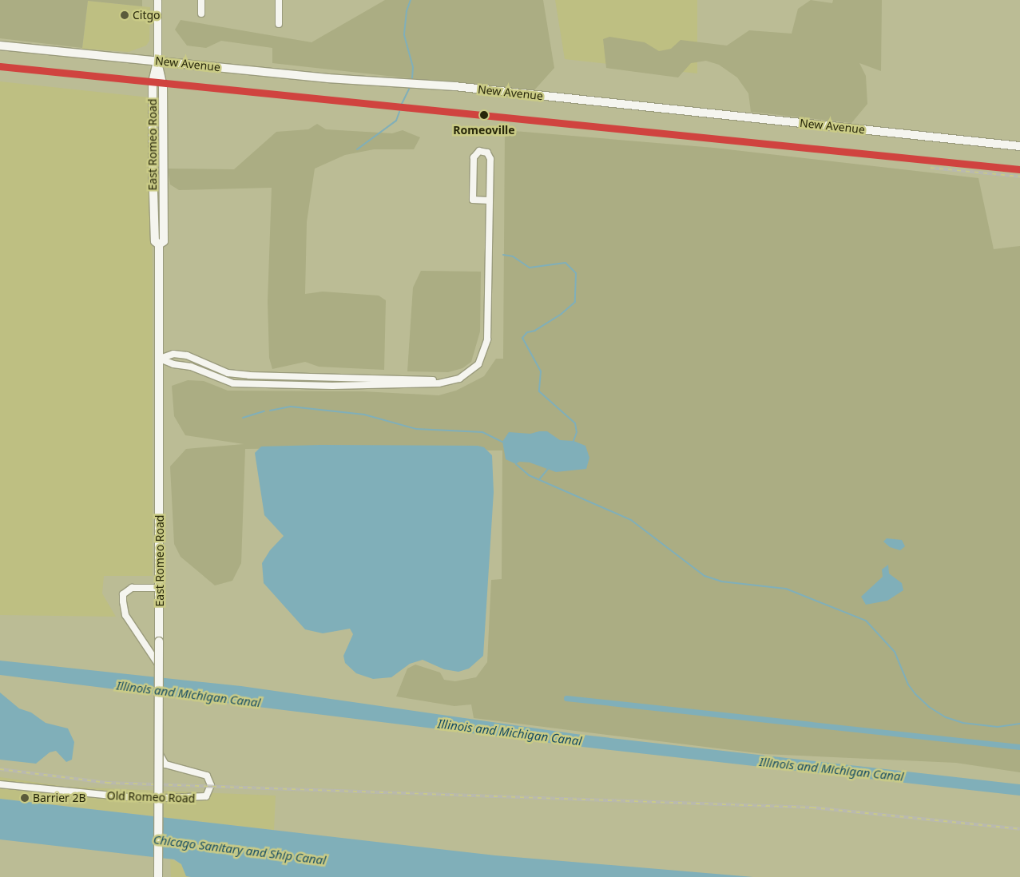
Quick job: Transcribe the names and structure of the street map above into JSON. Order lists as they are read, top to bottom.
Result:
{
  "streets": {
    "main road": ["New Avenue", "East Romeo Road"],
    "street": ["Old Romeo Road"]
  },
  "crossings": [
    ["New Avenue", "East Romeo Road"],
    ["East Romeo Road", "Old Romeo Road"]
  ],
  "water": ["Illinois and Michigan Canal", "Chicago Sanitary and Ship Canal"],
  "places": ["Citgo", "Romeoville", "Barrier 2B"]
}
